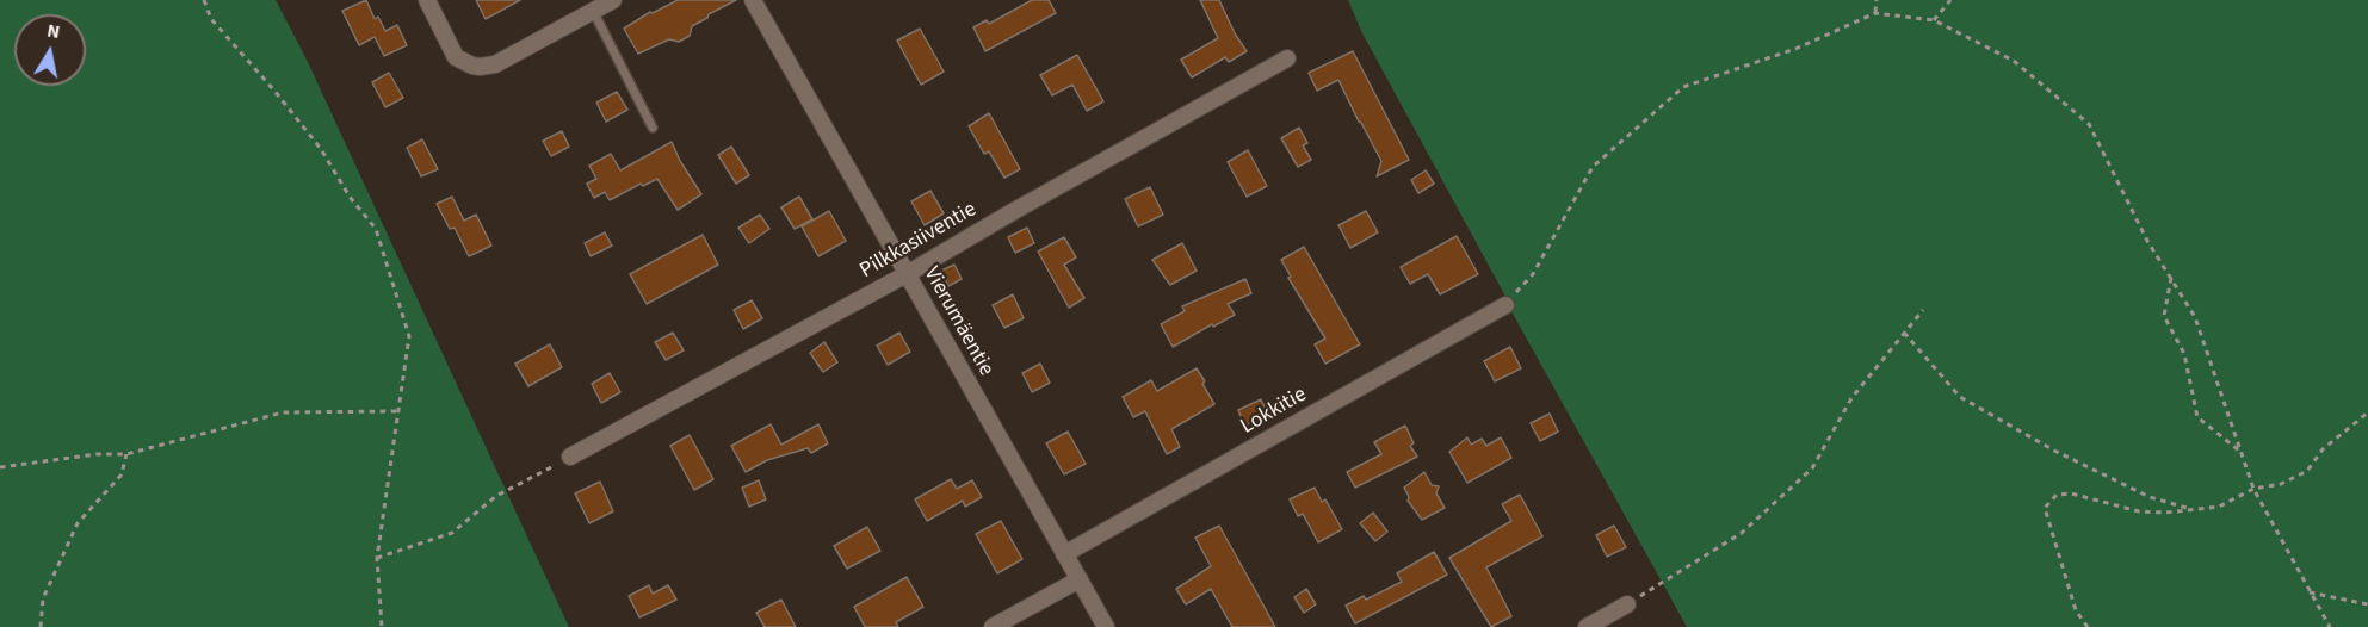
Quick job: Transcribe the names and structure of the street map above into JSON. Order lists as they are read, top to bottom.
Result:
{
  "streets": {
    "street": ["Pilkkasiiventie", "Vierumäentie", "Lokkitie"]
  },
  "crossings": [
    ["Pilkkasiiventie", "Vierumäentie"],
    ["Vierumäentie", "Lokkitie"]
  ],
  "north": "top"
}
